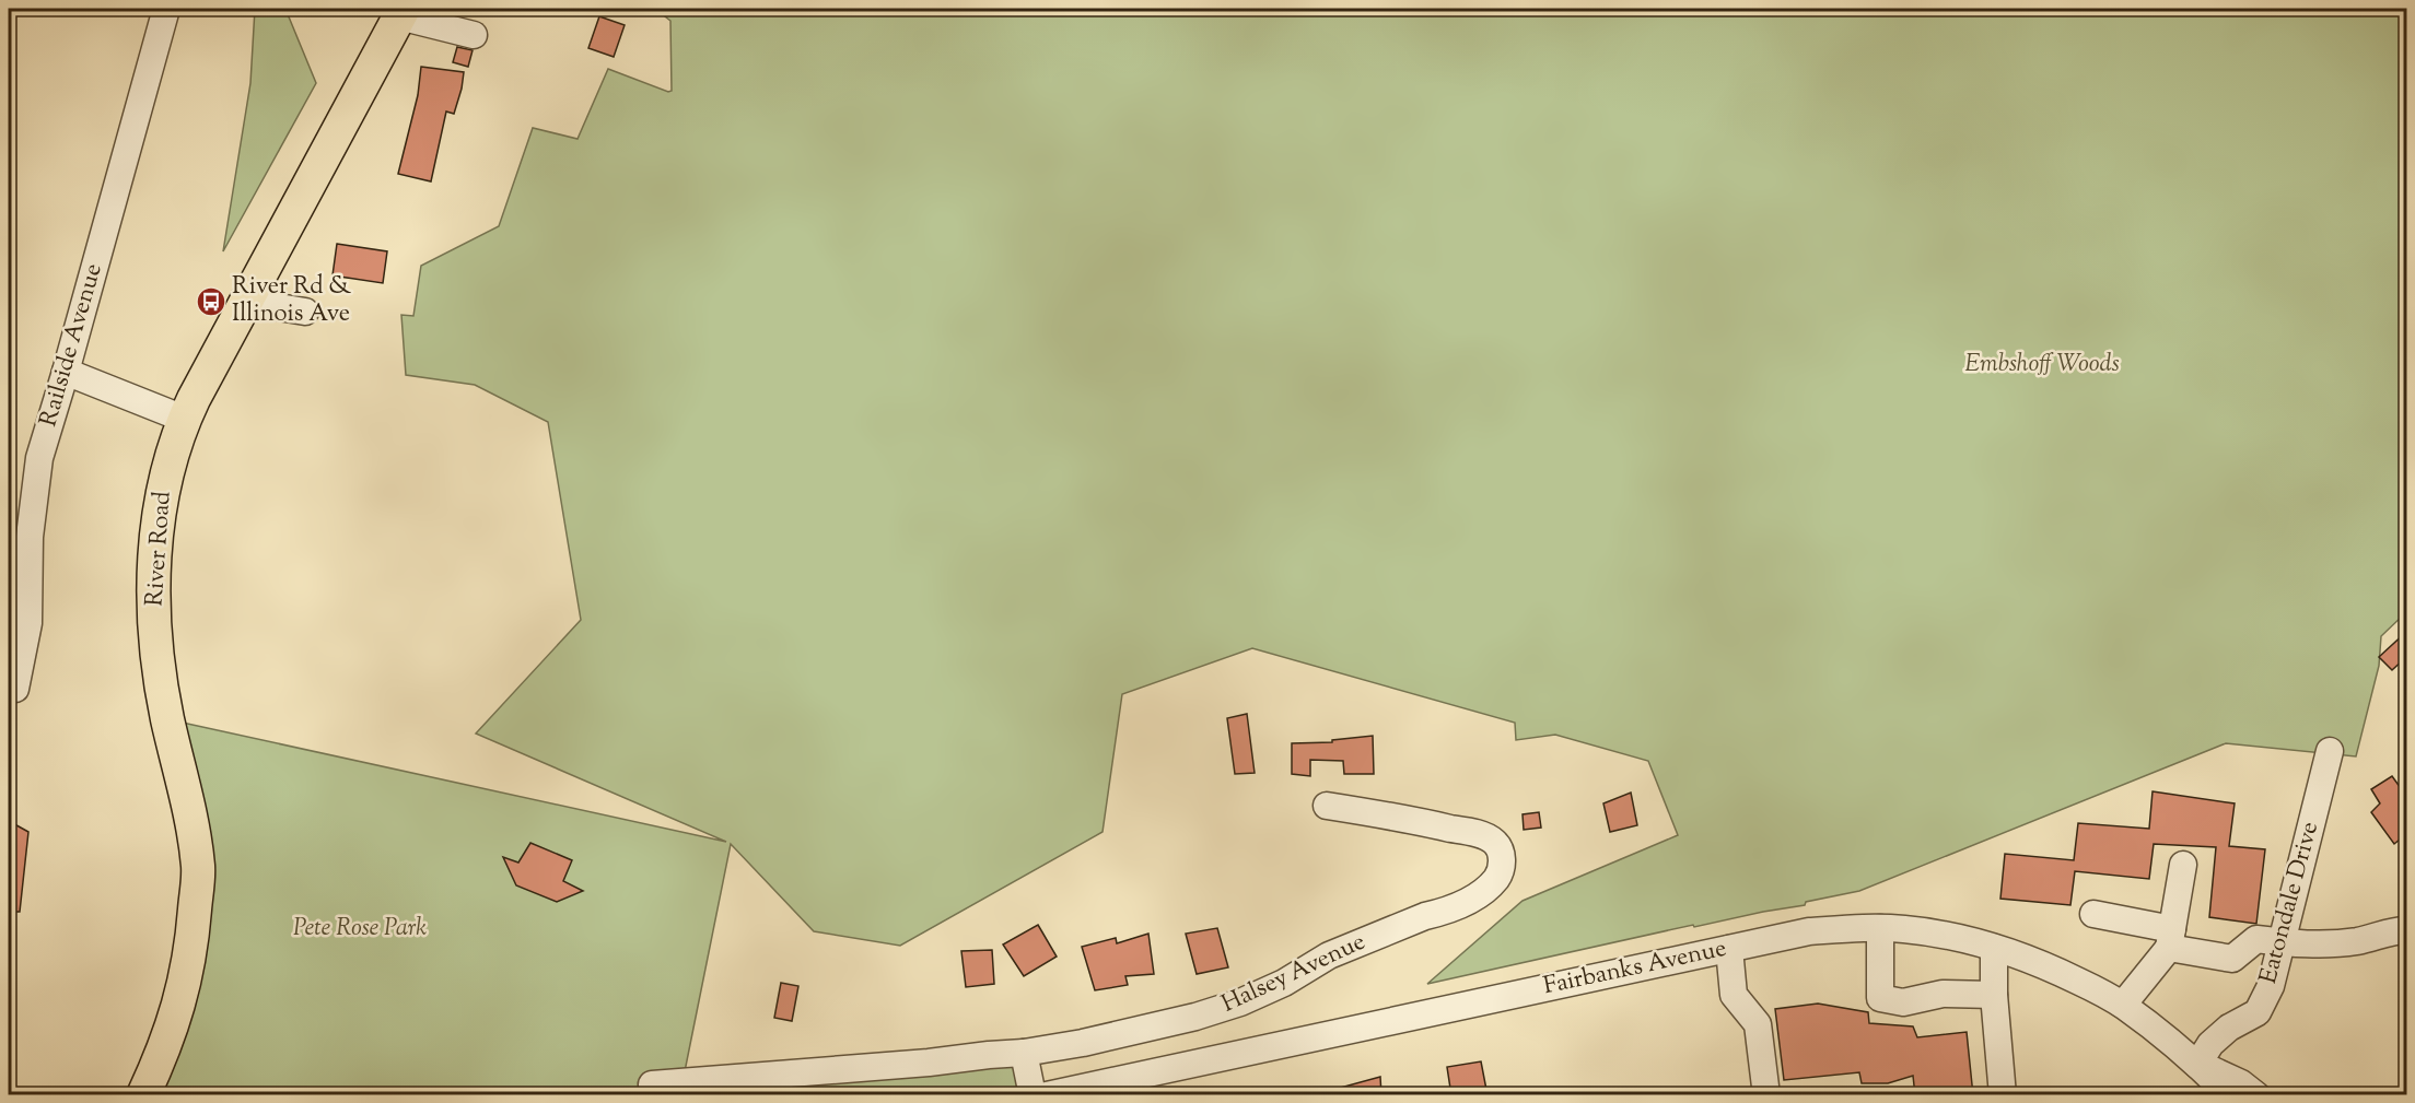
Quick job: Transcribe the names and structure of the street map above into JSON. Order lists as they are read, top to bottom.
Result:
{
  "streets": {
    "main road": ["River Road"],
    "street": [
      "Railside Avenue",
      "Eatondale Drive",
      "Fairbanks Avenue",
      "Halsey Avenue"
    ]
  },
  "crossings": [
    ["Eatondale Drive", "Fairbanks Avenue"]
  ],
  "parks": ["Embshoff Woods", "Pete Rose Park"],
  "places": {
    "bus stop": ["River Rd & Illinois Ave"]
  }
}
